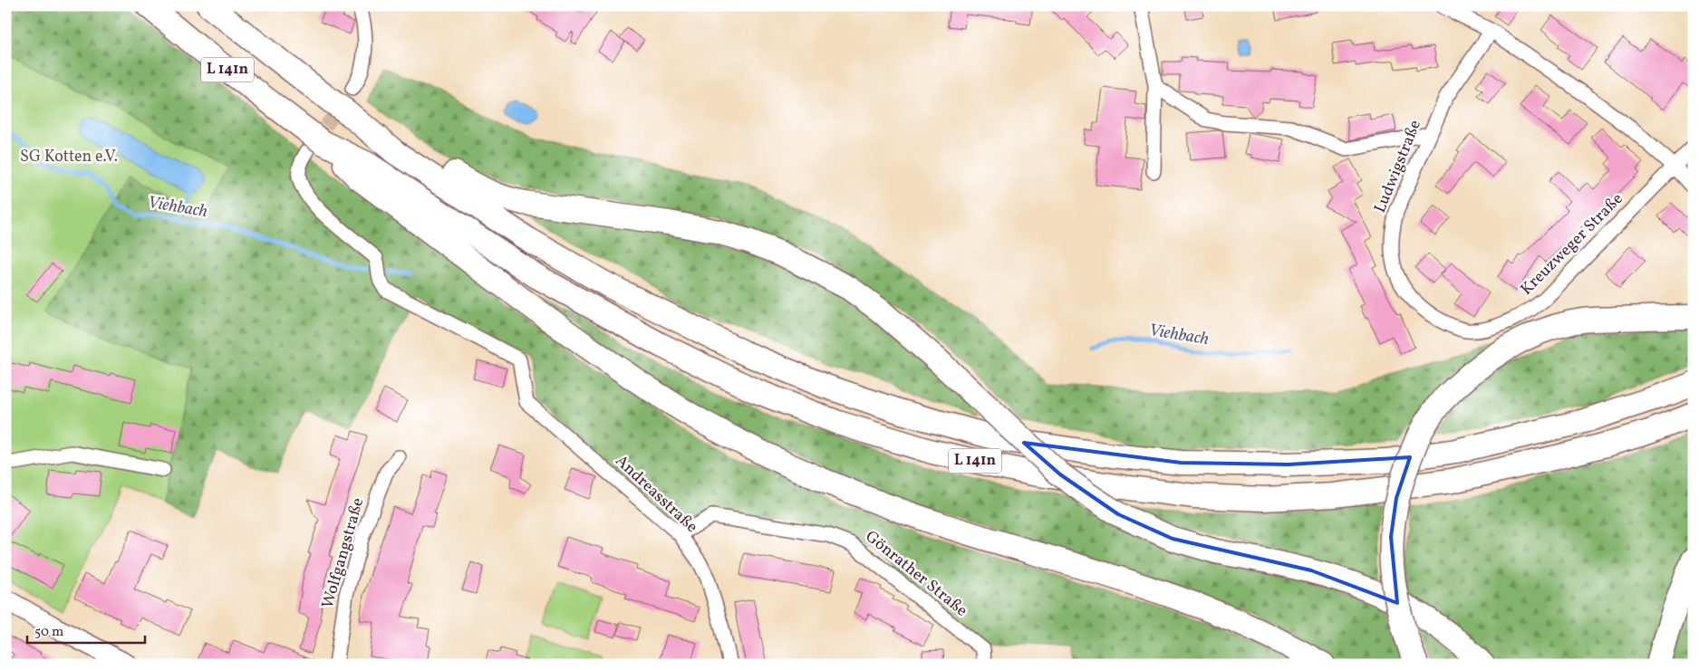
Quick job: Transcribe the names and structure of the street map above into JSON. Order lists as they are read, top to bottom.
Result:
{
  "streets": {
    "highway": ["L 141n"],
    "street": [
      "Ludwigstraße",
      "Kreuzweger Straße",
      "Andreasstraße",
      "Wolfgangstraße",
      "Gönrather Straße"
    ]
  },
  "crossings": [
    ["L 141n", "Andreasstraße"],
    ["Ludwigstraße", "Kreuzweger Straße"],
    ["Andreasstraße", "Gönrather Straße"]
  ],
  "water": ["Viehbach"],
  "parks": ["SG Kotten e.V."],
  "scale_bar": "50 m"
}
